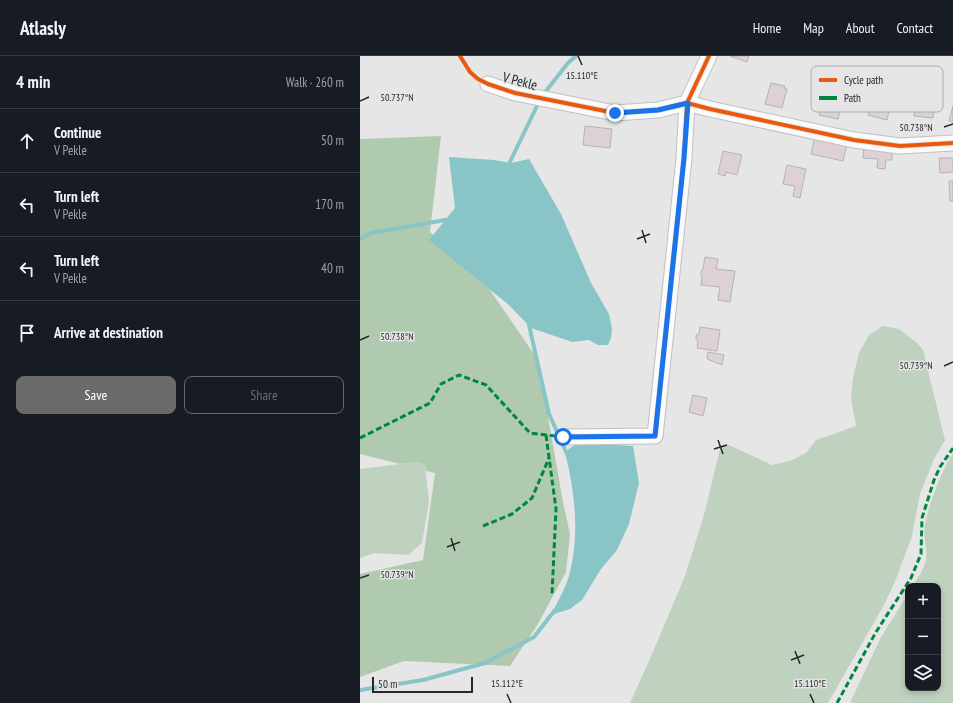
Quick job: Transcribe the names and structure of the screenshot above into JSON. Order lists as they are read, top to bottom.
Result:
{
  "streets": {
    "street": ["V Pekle"]
  },
  "legend": ["Cycle path", "Path"],
  "scale_bar": "50 m",
  "page": {
    "header": "Atlasly",
    "nav": [
      "Home",
      "Map",
      "About",
      "Contact"
    ],
    "heading": ["4 min", "Walk · 260 m"],
    "list": [
      ["Continue", "V Pekle", "50 m"],
      ["Turn left", "V Pekle", "170 m"],
      ["Turn left", "V Pekle", "40 m"],
      "Arrive at destination"
    ],
    "buttons": ["Save", "Share"],
    "map_buttons": ["+", "−"],
    "scale": "50 m"
  },
  "coordinates": [
    "15.110°E",
    "50.737°N",
    "50.738°N",
    "50.739°N",
    "15.112°E"
  ]
}
